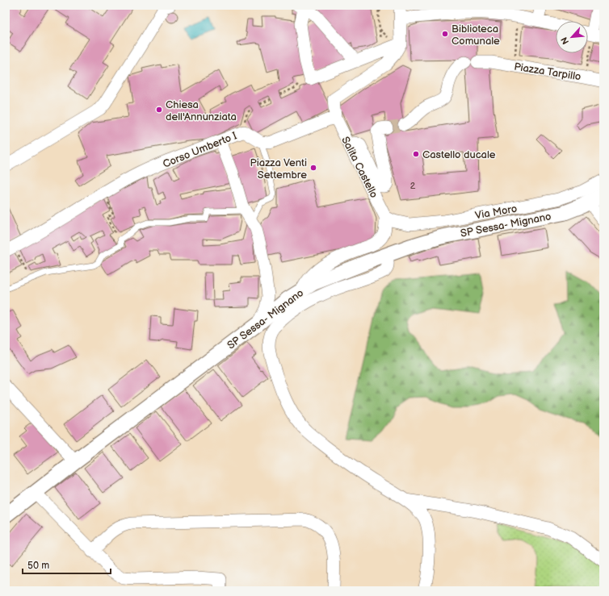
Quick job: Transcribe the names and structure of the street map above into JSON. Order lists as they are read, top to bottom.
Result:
{
  "streets": {
    "street": [
      "Piazza Tarpillo",
      "Corso Umberto I",
      "Salita Castello",
      "Via Moro",
      "SP Sessa- Mignano"
    ]
  },
  "crossings": [
    ["Salita Castello", "Via Moro"]
  ],
  "places": [
    "Biblioteca Comunale",
    "Chiesa dell'Annunziata",
    "Castello ducale",
    "Piazza Venti Settembre"
  ],
  "house_numbers": ["2"],
  "scale_bar": "50 m",
  "north": "bottom left"
}
